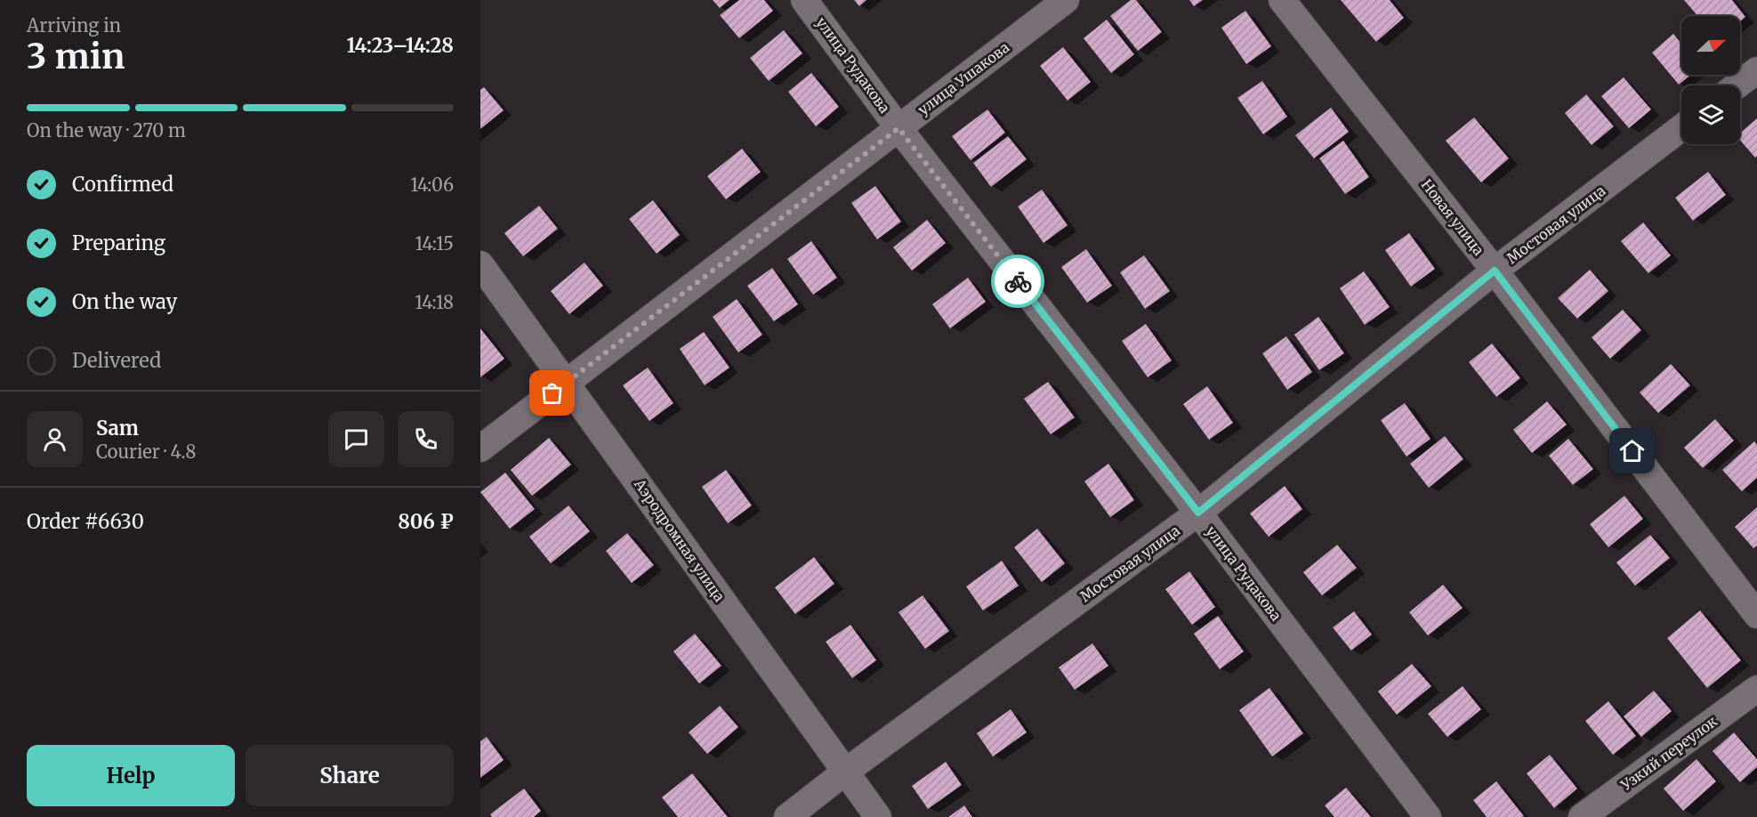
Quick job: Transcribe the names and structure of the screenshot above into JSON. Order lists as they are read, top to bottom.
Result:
{
  "streets": {
    "street": [
      "улица Рудакова",
      "улица Ушакова",
      "Новая улица",
      "Мостовая улица",
      "Аэродромная улица",
      "Узкий переулок"
    ]
  },
  "crossings": [
    ["улица Рудакова", "улица Ушакова"],
    ["улица Рудакова", "Мостовая улица"],
    ["улица Ушакова", "Аэродромная улица"],
    ["Новая улица", "Мостовая улица"],
    ["Мостовая улица", "Аэродромная улица"]
  ],
  "north": "right",
  "page": {
    "heading": ["3 min", "Arriving in", "14:23–14:28"],
    "panel": [
      "Sam",
      "Courier · 4.8",
      "Order #6630",
      "806 ₽"
    ],
    "bar": "On the way · 270 m",
    "list": [
      ["Confirmed", "14:06"],
      ["Preparing", "14:15"],
      ["On the way", "14:18"],
      "Delivered"
    ],
    "buttons": ["Help", "Share"]
  }
}
